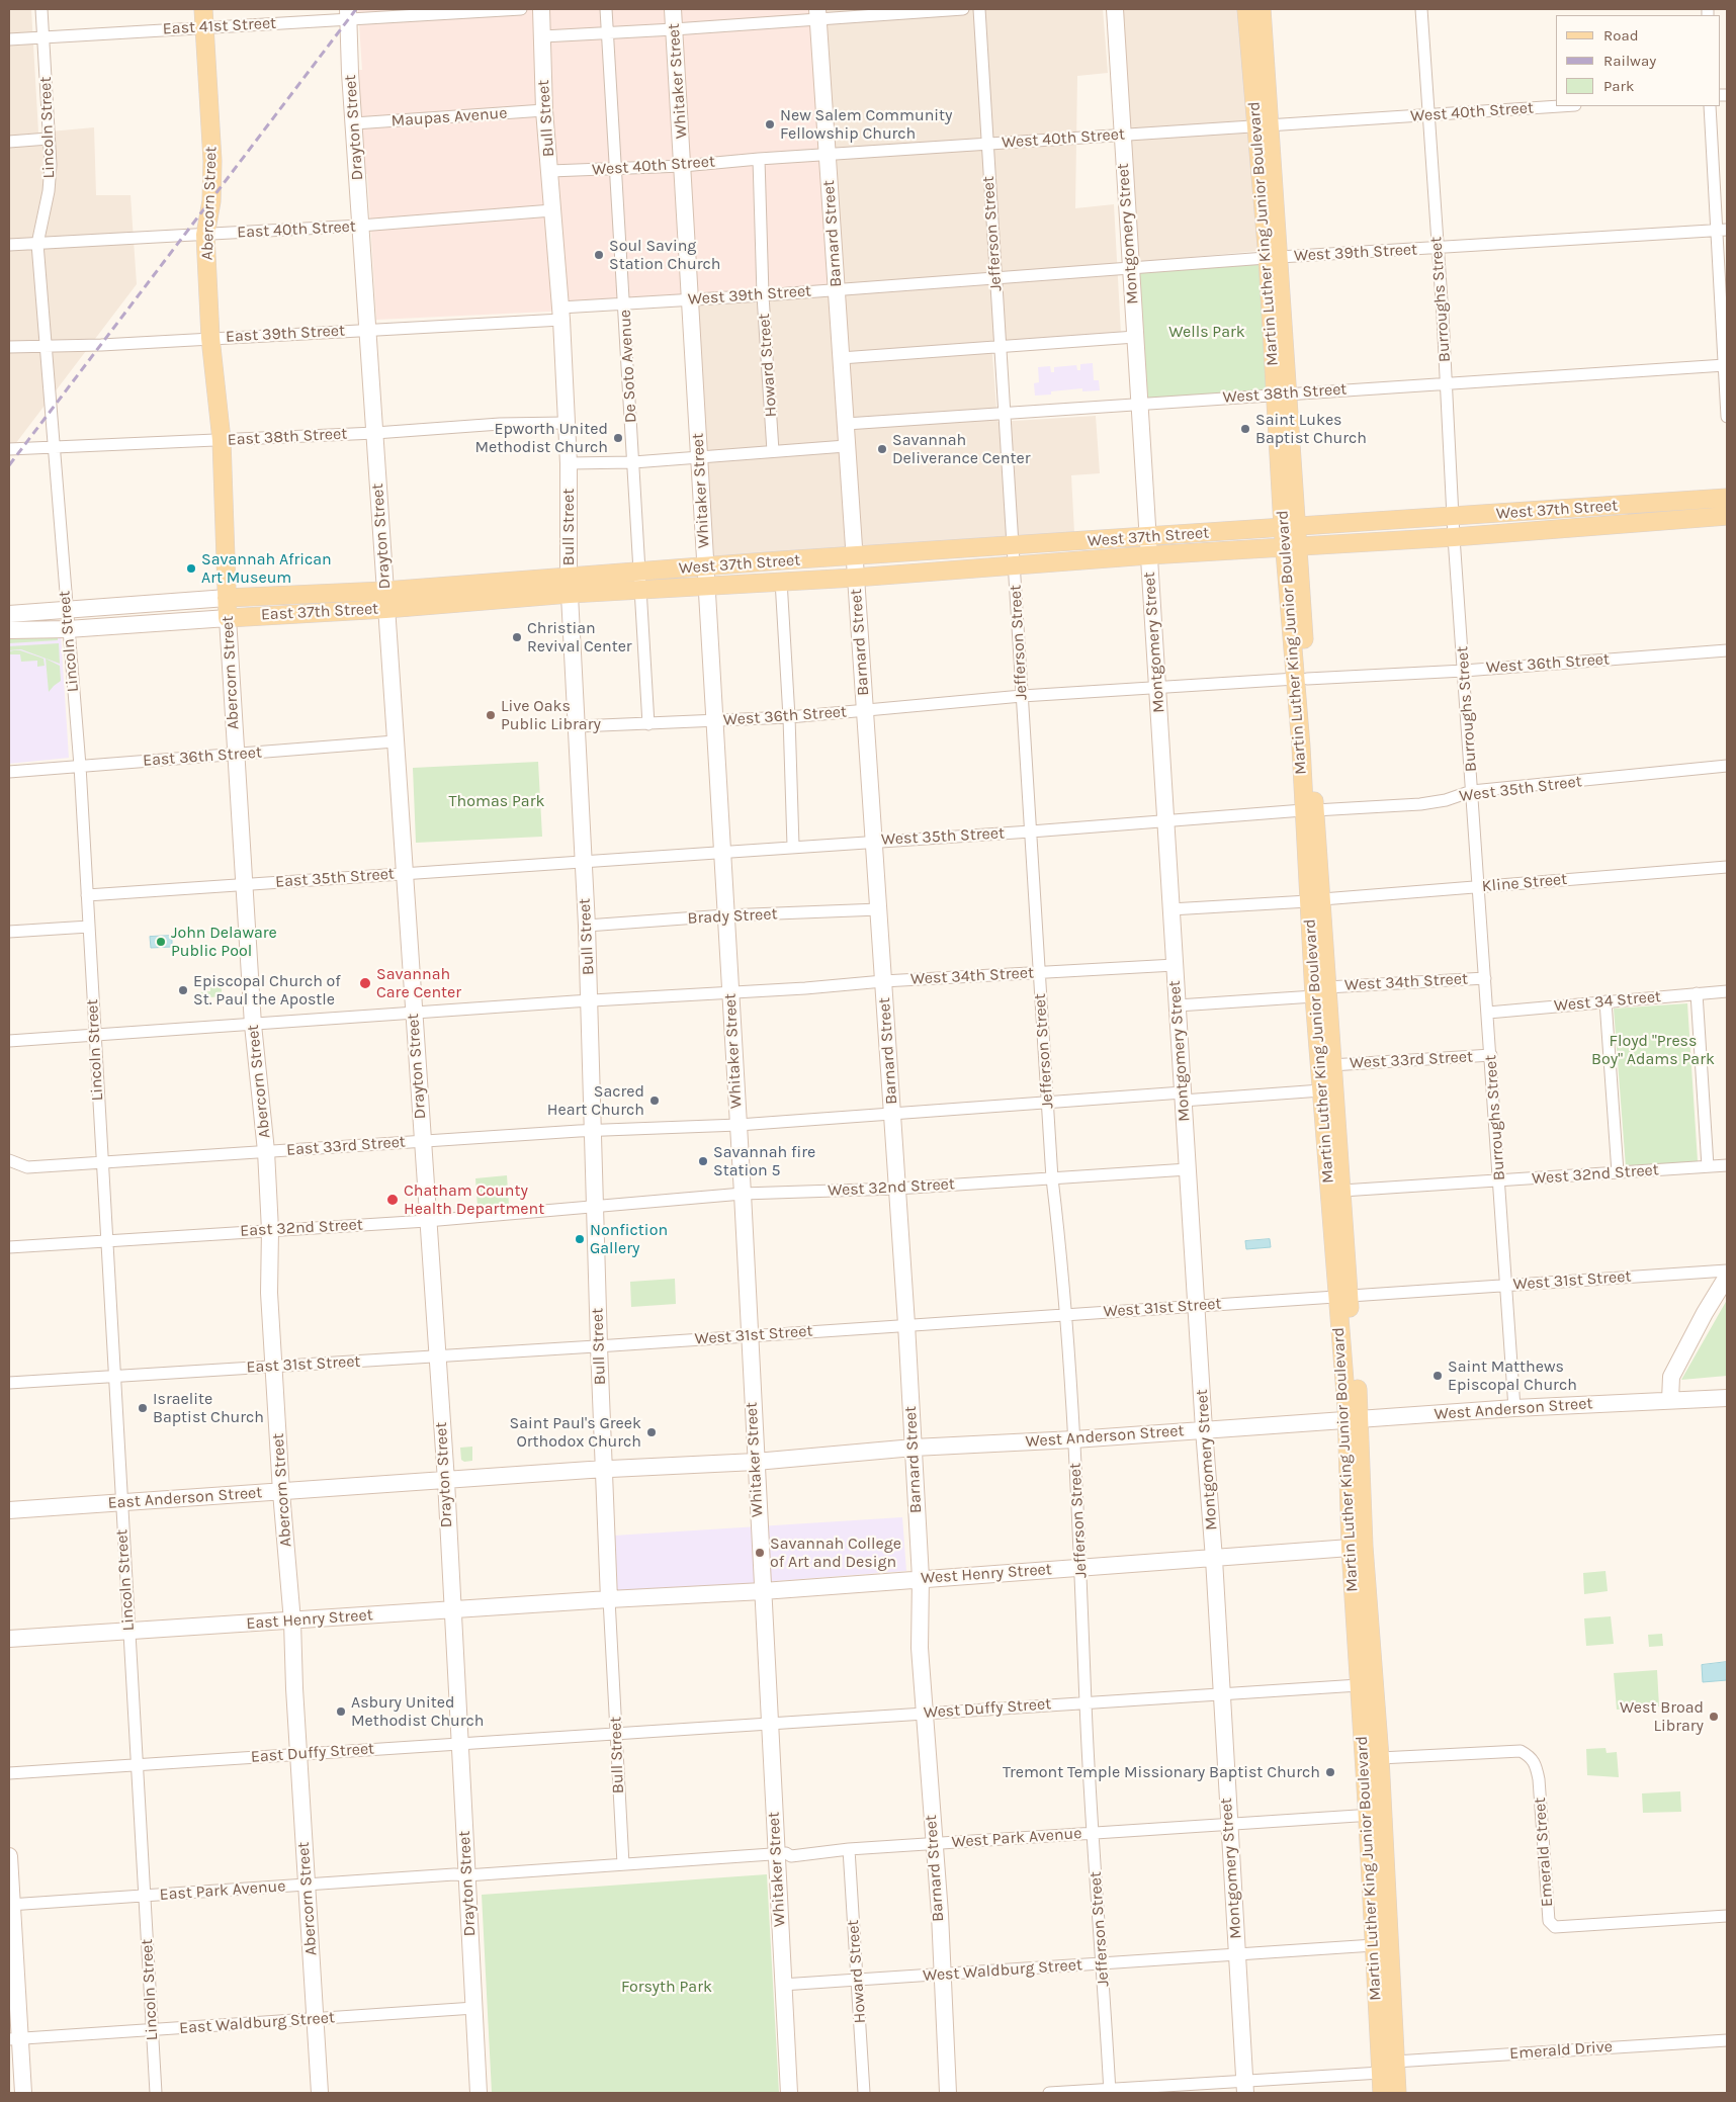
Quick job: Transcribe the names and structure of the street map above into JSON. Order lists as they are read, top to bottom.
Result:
{
  "streets": {
    "main road": [
      "Whitaker Street",
      "Bull Street",
      "Drayton Street",
      "Abercorn Street",
      "Barnard Street",
      "Montgomery Street",
      "Martin Luther King Junior Boulevard",
      "West 37th Street",
      "East 37th Street",
      "West Anderson Street",
      "East Anderson Street",
      "West Henry Street",
      "East Henry Street"
    ],
    "street": [
      "East 41st Street",
      "West 40th Street",
      "Maupas Avenue",
      "Lincoln Street",
      "East 40th Street",
      "Jefferson Street",
      "West 39th Street",
      "Burroughs Street",
      "East 39th Street",
      "Howard Street",
      "De Soto Avenue",
      "West 38th Street",
      "East 38th Street",
      "West 36th Street",
      "East 36th Street",
      "West 35th Street",
      "East 35th Street",
      "Kline Street",
      "Brady Street",
      "West 34th Street",
      "West 34 Street",
      "West 33rd Street",
      "East 33rd Street",
      "West 32nd Street",
      "East 32nd Street",
      "West 31st Street",
      "East 31st Street",
      "West Duffy Street",
      "East Duffy Street",
      "West Park Avenue",
      "Emerald Street",
      "East Park Avenue",
      "West Waldburg Street",
      "East Waldburg Street",
      "Emerald Drive"
    ]
  },
  "crossings": [
    ["East 41st Street", "Lincoln Street"],
    ["East 41st Street", "Drayton Street"],
    ["East 41st Street", "Abercorn Street"],
    ["Whitaker Street", "West 40th Street"],
    ["Whitaker Street", "West 39th Street"],
    ["Whitaker Street", "West 37th Street"],
    ["Whitaker Street", "West 36th Street"],
    ["Whitaker Street", "West 35th Street"],
    ["Whitaker Street", "Brady Street"],
    ["Whitaker Street", "West 34th Street"],
    ["Whitaker Street", "West 32nd Street"],
    ["Whitaker Street", "West 31st Street"],
    ["Whitaker Street", "West Anderson Street"],
    ["Whitaker Street", "West Henry Street"],
    ["Whitaker Street", "West Duffy Street"],
    ["Whitaker Street", "West Park Avenue"],
    ["Whitaker Street", "West Waldburg Street"],
    ["West 40th Street", "Bull Street"],
    ["West 40th Street", "Barnard Street"],
    ["West 40th Street", "Jefferson Street"],
    ["West 40th Street", "Montgomery Street"],
    ["West 40th Street", "Martin Luther King Junior Boulevard"],
    ["West 40th Street", "Burroughs Street"],
    ["West 40th Street", "Howard Street"],
    ["West 40th Street", "De Soto Avenue"],
    ["Maupas Avenue", "Bull Street"],
    ["Maupas Avenue", "Drayton Street"],
    ["Bull Street", "East 40th Street"],
    ["Bull Street", "West 39th Street"],
    ["Bull Street", "East 39th Street"],
    ["Bull Street", "East 38th Street"],
    ["Bull Street", "West 37th Street"],
    ["Bull Street", "East 37th Street"],
    ["Bull Street", "West 36th Street"],
    ["Bull Street", "West 35th Street"],
    ["Bull Street", "East 35th Street"],
    ["Bull Street", "Brady Street"],
    ["Bull Street", "West 34th Street"],
    ["Bull Street", "East 33rd Street"],
    ["Bull Street", "West 32nd Street"],
    ["Bull Street", "East 32nd Street"],
    ["Bull Street", "West 31st Street"],
    ["Bull Street", "East 31st Street"],
    ["Bull Street", "West Anderson Street"],
    ["Bull Street", "East Anderson Street"],
    ["Bull Street", "West Henry Street"],
    ["Bull Street", "East Henry Street"],
    ["Bull Street", "West Duffy Street"],
    ["Bull Street", "East Duffy Street"],
    ["Bull Street", "West Park Avenue"],
    ["Bull Street", "East Park Avenue"],
    ["Lincoln Street", "East 40th Street"],
    ["Lincoln Street", "East 39th Street"],
    ["Lincoln Street", "East 38th Street"],
    ["Lincoln Street", "East 37th Street"],
    ["Lincoln Street", "East 36th Street"],
    ["Lincoln Street", "East 35th Street"],
    ["Lincoln Street", "West 34th Street"],
    ["Lincoln Street", "East 33rd Street"],
    ["Lincoln Street", "East 32nd Street"],
    ["Lincoln Street", "East 31st Street"],
    ["Lincoln Street", "East Anderson Street"],
    ["Lincoln Street", "East Henry Street"],
    ["Lincoln Street", "East Duffy Street"],
    ["Lincoln Street", "East Park Avenue"],
    ["Lincoln Street", "East Waldburg Street"],
    ["Drayton Street", "East 40th Street"],
    ["Drayton Street", "East 39th Street"],
    ["Drayton Street", "East 38th Street"],
    ["Drayton Street", "East 37th Street"],
    ["Drayton Street", "East 36th Street"],
    ["Drayton Street", "East 35th Street"],
    ["Drayton Street", "West 34th Street"],
    ["Drayton Street", "East 33rd Street"],
    ["Drayton Street", "East 32nd Street"],
    ["Drayton Street", "East 31st Street"],
    ["Drayton Street", "East Anderson Street"],
    ["Drayton Street", "East Henry Street"],
    ["Drayton Street", "East Duffy Street"],
    ["Drayton Street", "East Park Avenue"],
    ["Drayton Street", "East Waldburg Street"],
    ["Abercorn Street", "East 40th Street"],
    ["Abercorn Street", "East 39th Street"],
    ["Abercorn Street", "East 38th Street"],
    ["Abercorn Street", "East 37th Street"],
    ["Abercorn Street", "East 36th Street"],
    ["Abercorn Street", "East 35th Street"],
    ["Abercorn Street", "West 34th Street"],
    ["Abercorn Street", "East 33rd Street"],
    ["Abercorn Street", "East 32nd Street"],
    ["Abercorn Street", "East 31st Street"],
    ["Abercorn Street", "East Anderson Street"],
    ["Abercorn Street", "East Henry Street"],
    ["Abercorn Street", "East Duffy Street"],
    ["Abercorn Street", "East Park Avenue"],
    ["Abercorn Street", "East Waldburg Street"],
    ["Barnard Street", "West 39th Street"],
    ["Barnard Street", "West 38th Street"],
    ["Barnard Street", "West 37th Street"],
    ["Barnard Street", "West 36th Street"],
    ["Barnard Street", "West 35th Street"],
    ["Barnard Street", "Brady Street"],
    ["Barnard Street", "West 34th Street"],
    ["Barnard Street", "West 32nd Street"],
    ["Barnard Street", "West 31st Street"],
    ["Barnard Street", "West Anderson Street"],
    ["Barnard Street", "West Henry Street"],
    ["Barnard Street", "West Duffy Street"],
    ["Barnard Street", "West Park Avenue"],
    ["Barnard Street", "West Waldburg Street"],
    ["Jefferson Street", "West 39th Street"],
    ["Jefferson Street", "West 38th Street"],
    ["Jefferson Street", "West 37th Street"],
    ["Jefferson Street", "West 36th Street"],
    ["Jefferson Street", "West 35th Street"],
    ["Jefferson Street", "West 34th Street"],
    ["Jefferson Street", "West 32nd Street"],
    ["Jefferson Street", "West 31st Street"],
    ["Jefferson Street", "West Anderson Street"],
    ["Jefferson Street", "West Henry Street"],
    ["Jefferson Street", "West Duffy Street"],
    ["Jefferson Street", "West Park Avenue"],
    ["Jefferson Street", "West Waldburg Street"],
    ["Montgomery Street", "West 39th Street"],
    ["Montgomery Street", "West 38th Street"],
    ["Montgomery Street", "West 37th Street"],
    ["Montgomery Street", "West 36th Street"],
    ["Montgomery Street", "West 35th Street"],
    ["Montgomery Street", "Kline Street"],
    ["Montgomery Street", "West 34th Street"],
    ["Montgomery Street", "West 32nd Street"],
    ["Montgomery Street", "West 31st Street"],
    ["Montgomery Street", "West Anderson Street"],
    ["Montgomery Street", "West Henry Street"],
    ["Montgomery Street", "West Duffy Street"],
    ["Montgomery Street", "West Park Avenue"],
    ["Montgomery Street", "West Waldburg Street"],
    ["Martin Luther King Junior Boulevard", "West 39th Street"],
    ["Martin Luther King Junior Boulevard", "West 38th Street"],
    ["Martin Luther King Junior Boulevard", "West 37th Street"],
    ["Martin Luther King Junior Boulevard", "West 36th Street"],
    ["Martin Luther King Junior Boulevard", "West 35th Street"],
    ["Martin Luther King Junior Boulevard", "Kline Street"],
    ["Martin Luther King Junior Boulevard", "West 34th Street"],
    ["Martin Luther King Junior Boulevard", "West 33rd Street"],
    ["Martin Luther King Junior Boulevard", "West 32nd Street"],
    ["Martin Luther King Junior Boulevard", "West 31st Street"],
    ["Martin Luther King Junior Boulevard", "West Anderson Street"],
    ["Martin Luther King Junior Boulevard", "West Henry Street"],
    ["Martin Luther King Junior Boulevard", "West Duffy Street"],
    ["Martin Luther King Junior Boulevard", "West Park Avenue"],
    ["Martin Luther King Junior Boulevard", "Emerald Street"],
    ["Martin Luther King Junior Boulevard", "West Waldburg Street"],
    ["Martin Luther King Junior Boulevard", "Emerald Drive"],
    ["West 39th Street", "Burroughs Street"],
    ["West 39th Street", "East 39th Street"],
    ["West 39th Street", "Howard Street"],
    ["West 39th Street", "De Soto Avenue"],
    ["Burroughs Street", "West 38th Street"],
    ["Burroughs Street", "West 37th Street"],
    ["Burroughs Street", "West 36th Street"],
    ["Burroughs Street", "West 35th Street"],
    ["Burroughs Street", "Kline Street"],
    ["Burroughs Street", "West 34th Street"],
    ["Burroughs Street", "West 34 Street"],
    ["Burroughs Street", "West 33rd Street"],
    ["Burroughs Street", "West 32nd Street"],
    ["Burroughs Street", "West 31st Street"],
    ["Burroughs Street", "West Anderson Street"],
    ["Howard Street", "West Park Avenue"],
    ["Howard Street", "West Waldburg Street"],
    ["De Soto Avenue", "West 37th Street"],
    ["De Soto Avenue", "West 36th Street"],
    ["West 37th Street", "East 37th Street"],
    ["West 35th Street", "East 35th Street"],
    ["West 32nd Street", "East 32nd Street"],
    ["West 31st Street", "East 31st Street"],
    ["West Anderson Street", "East Anderson Street"],
    ["West Henry Street", "East Henry Street"],
    ["West Duffy Street", "East Duffy Street"],
    ["West Park Avenue", "East Park Avenue"]
  ],
  "parks": [
    "Wells Park",
    "Thomas Park",
    "Floyd \"Press Boy\" Adams Park",
    "Forsyth Park"
  ],
  "places": [
    "New Salem Community Fellowship Church",
    "Soul Saving Station Church",
    "Saint Lukes Baptist Church",
    "Epworth United Methodist Church",
    "Savannah Deliverance Center",
    "Savannah African Art Museum",
    "Christian Revival Center",
    "Live Oaks Public Library",
    "John Delaware Public Pool",
    "Savannah Care Center",
    "Episcopal Church of St. Paul the Apostle",
    "Sacred Heart Church",
    "Savannah fire Station 5",
    "Chatham County Health Department",
    "Nonfiction Gallery",
    "Saint Matthews Episcopal Church",
    "Israelite Baptist Church",
    "Saint Paul's Greek Orthodox Church",
    "Savannah College of Art and Design",
    "Asbury United Methodist Church",
    "West Broad Library",
    "Tremont Temple Missionary Baptist Church"
  ],
  "legend": ["Road", "Railway", "Park"]
}
